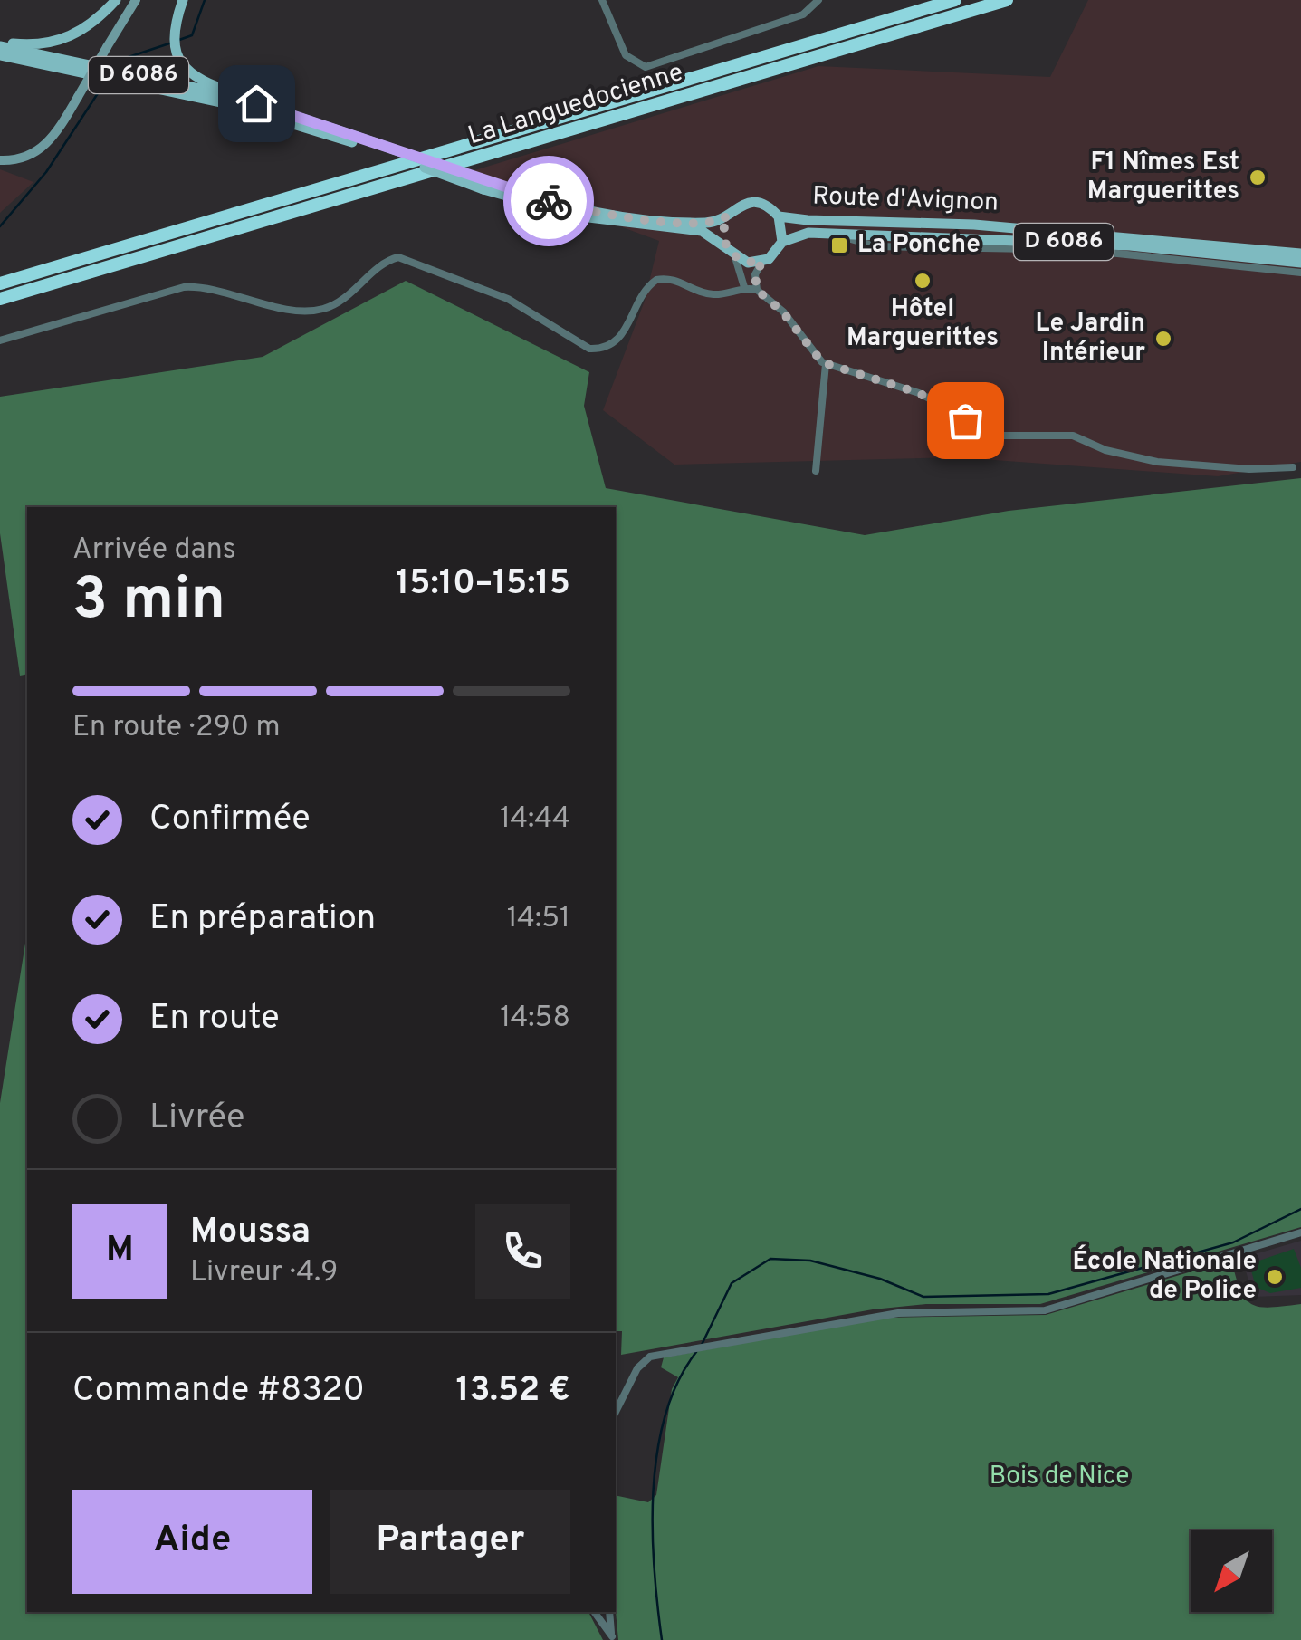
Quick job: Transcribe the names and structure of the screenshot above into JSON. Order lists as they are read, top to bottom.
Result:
{
  "streets": {
    "highway": ["La Languedocienne"],
    "main road": ["D 6086", "Route d'Avignon"]
  },
  "crossings": [
    ["D 6086", "Route d'Avignon"]
  ],
  "parks": ["Bois de Nice"],
  "places": {
    "other": [
      "F1 Nîmes Est Marguerittes",
      "Hôtel Marguerittes",
      "Le Jardin Intérieur",
      "École Nationale de Police"
    ],
    "transit": ["La Ponche"]
  },
  "north": "bottom left",
  "page": {
    "heading": ["3 min", "Arrivée dans", "15:10–15:15"],
    "panel": [
      "Moussa",
      "Livreur · 4.9",
      "Commande #8320",
      "13.52 €"
    ],
    "bar": "En route · 290 m",
    "list": [
      ["Confirmée", "14:44"],
      ["En préparation", "14:51"],
      ["En route", "14:58"],
      "Livrée"
    ],
    "round": "M",
    "buttons": ["Aide", "Partager"]
  }
}
